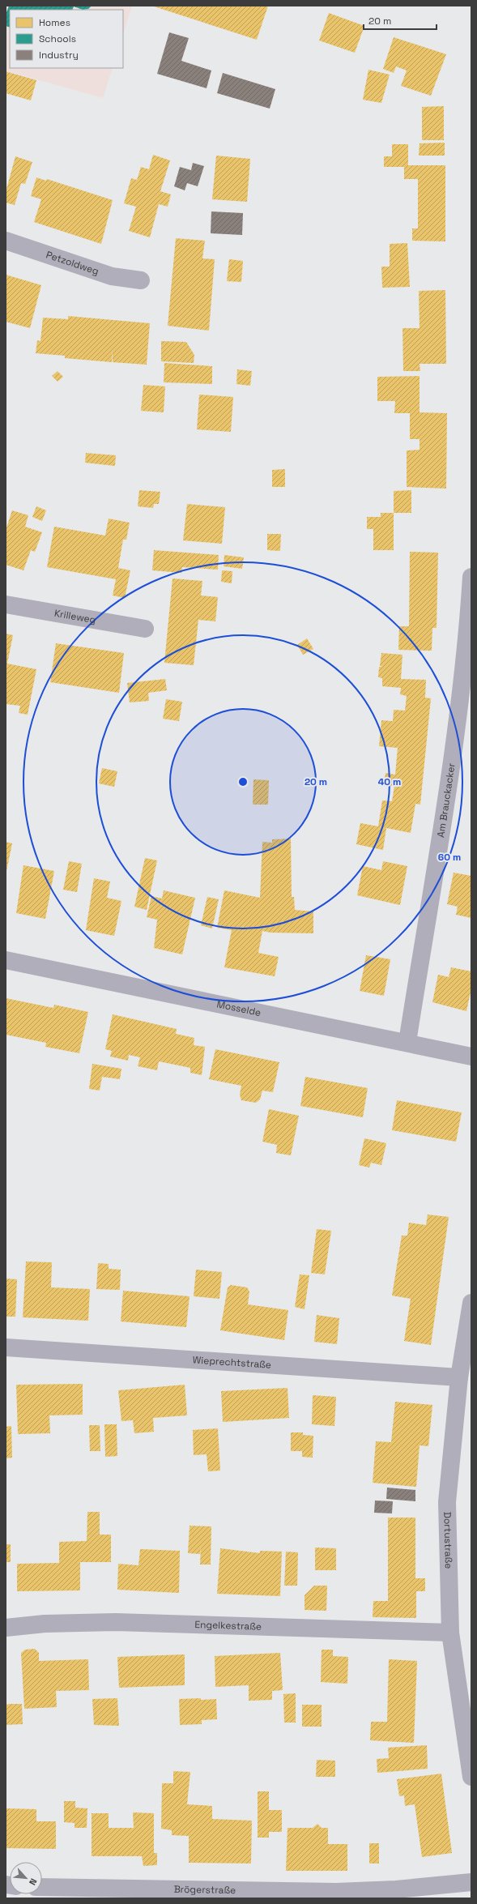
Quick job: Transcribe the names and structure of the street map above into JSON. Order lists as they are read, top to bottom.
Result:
{
  "streets": {
    "street": [
      "Petzoldweg",
      "Krilleweg",
      "Am Brauckacker",
      "Mosselde",
      "Wieprechtstraße",
      "Dortustraße",
      "Engelkestraße",
      "Brögerstraße"
    ]
  },
  "crossings": [
    ["Am Brauckacker", "Mosselde"],
    ["Wieprechtstraße", "Dortustraße"],
    ["Dortustraße", "Engelkestraße"]
  ],
  "legend": ["Homes", "Schools", "Industry"],
  "scale_bar": "20 m",
  "north": "bottom right",
  "rings": ["20 m", "40 m", "60 m"]
}
